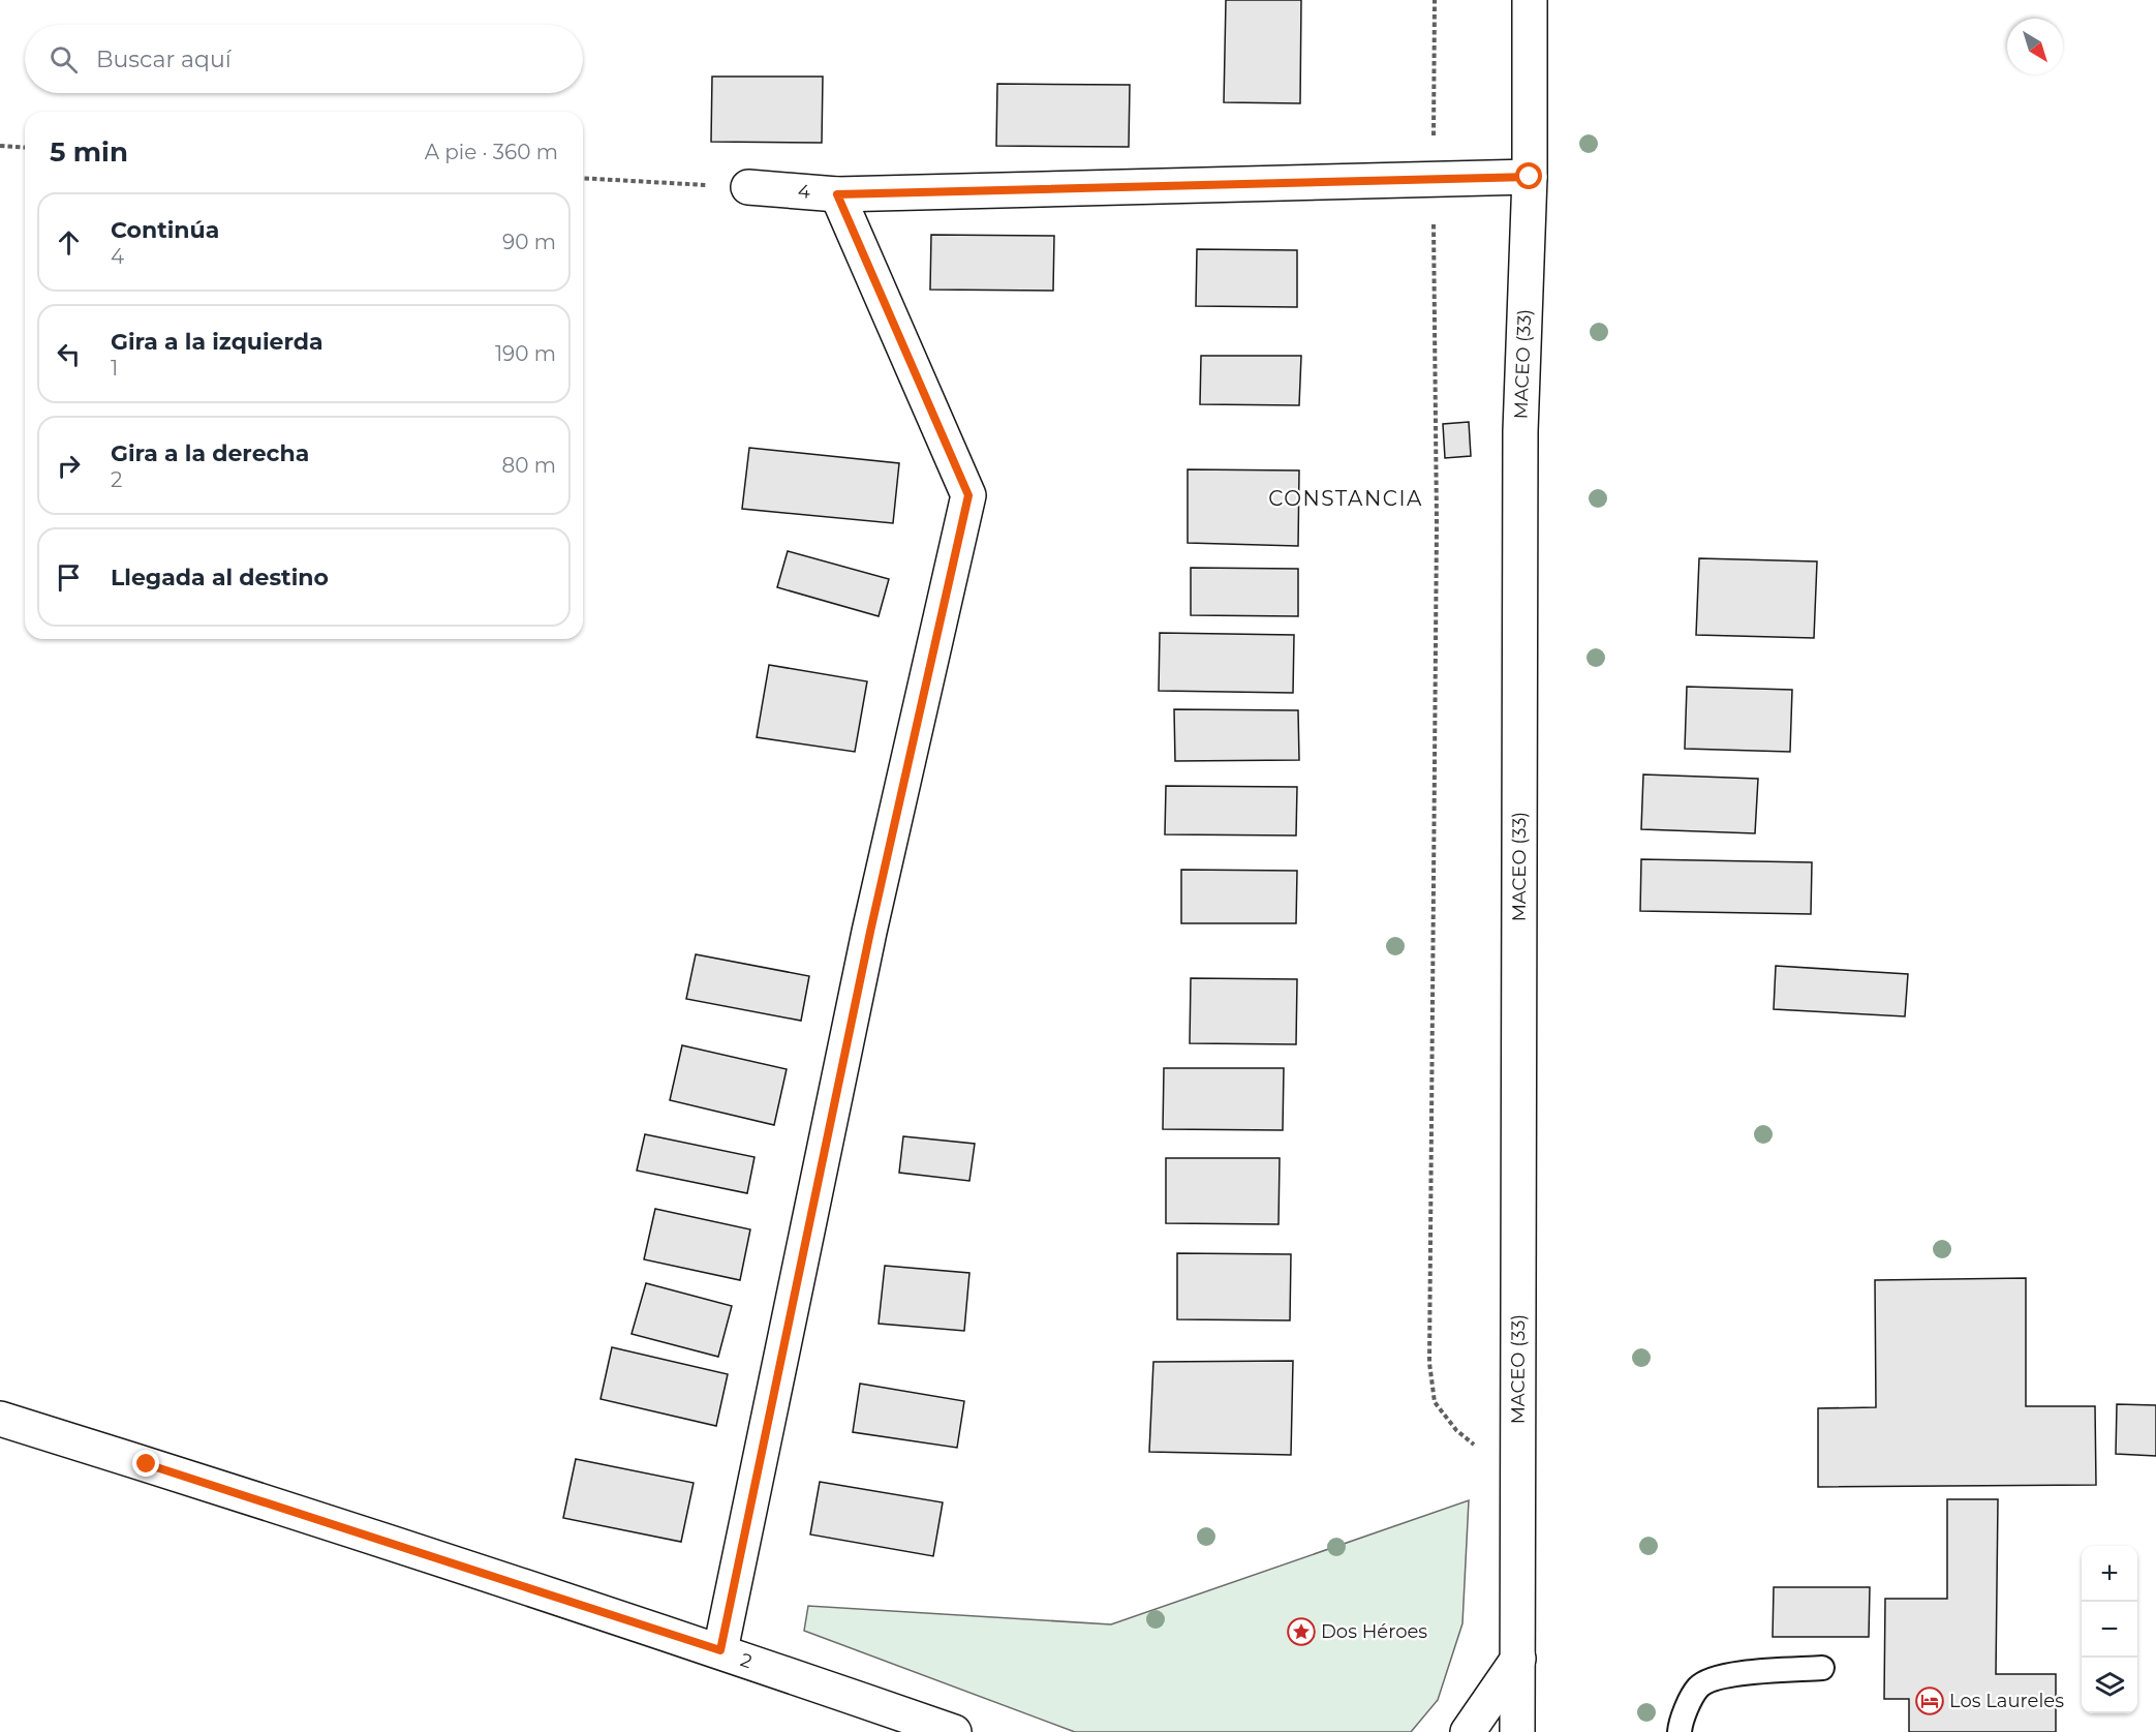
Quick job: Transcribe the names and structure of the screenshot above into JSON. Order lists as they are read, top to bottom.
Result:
{
  "streets": {
    "street": ["4", "MACEO (33)", "2"]
  },
  "crossings": [
    ["4", "MACEO (33)"]
  ],
  "districts": ["CONSTANCIA"],
  "places": {
    "place": ["Dos Héroes"],
    "hotel": ["Los Laureles"]
  },
  "north": "bottom right",
  "page": {
    "search": "Buscar aquí",
    "heading": ["5 min", "A pie · 360 m"],
    "list": [
      ["Continúa", "4", "90 m"],
      ["Gira a la izquierda", "1", "190 m"],
      ["Gira a la derecha", "2", "80 m"],
      "Llegada al destino"
    ],
    "map_buttons": ["+", "−"]
  }
}
